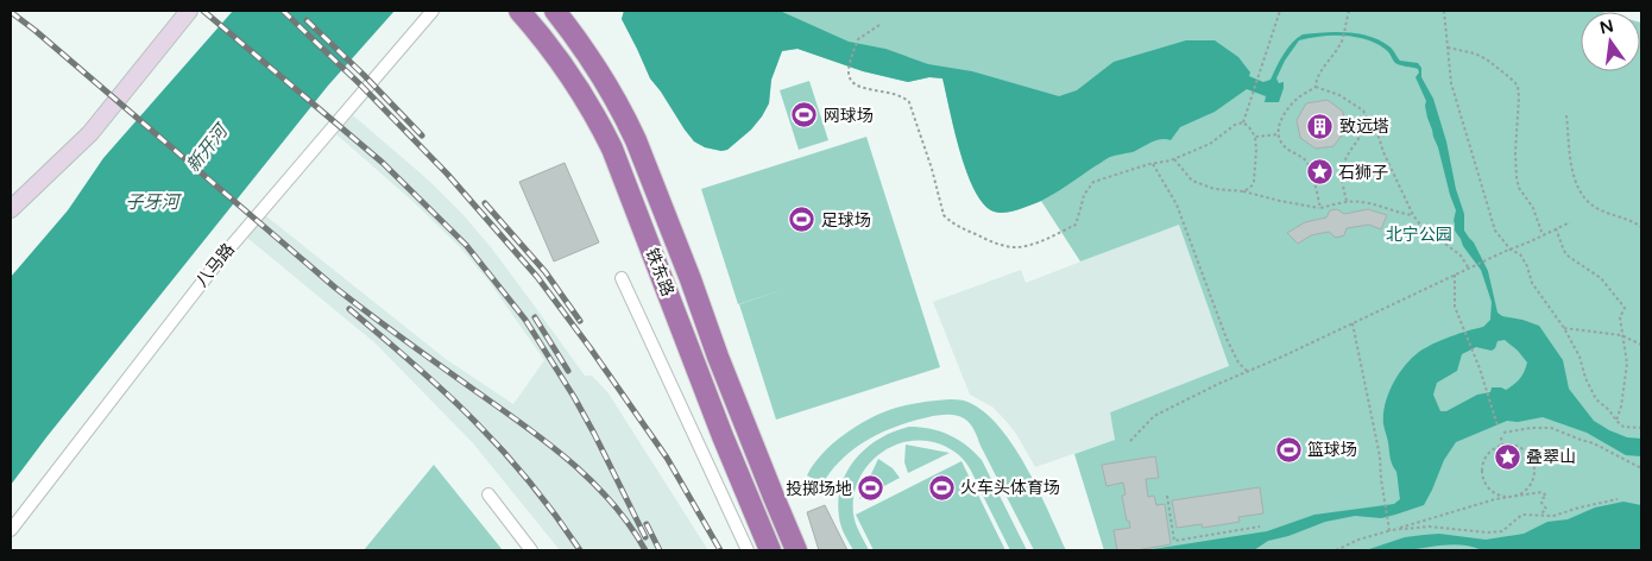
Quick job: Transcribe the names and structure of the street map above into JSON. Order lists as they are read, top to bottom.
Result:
{
  "streets": {
    "highway": ["铁东路"],
    "street": ["八马路"]
  },
  "water": ["新开河", "子牙河"],
  "parks": ["北宁公园"],
  "places": {
    "sports": [
      "网球场",
      "足球场",
      "篮球场",
      "火车头体育场",
      "投掷场地"
    ],
    "building": ["致远塔"],
    "place": ["石狮子", "叠翠山"]
  },
  "north": "top"
}
